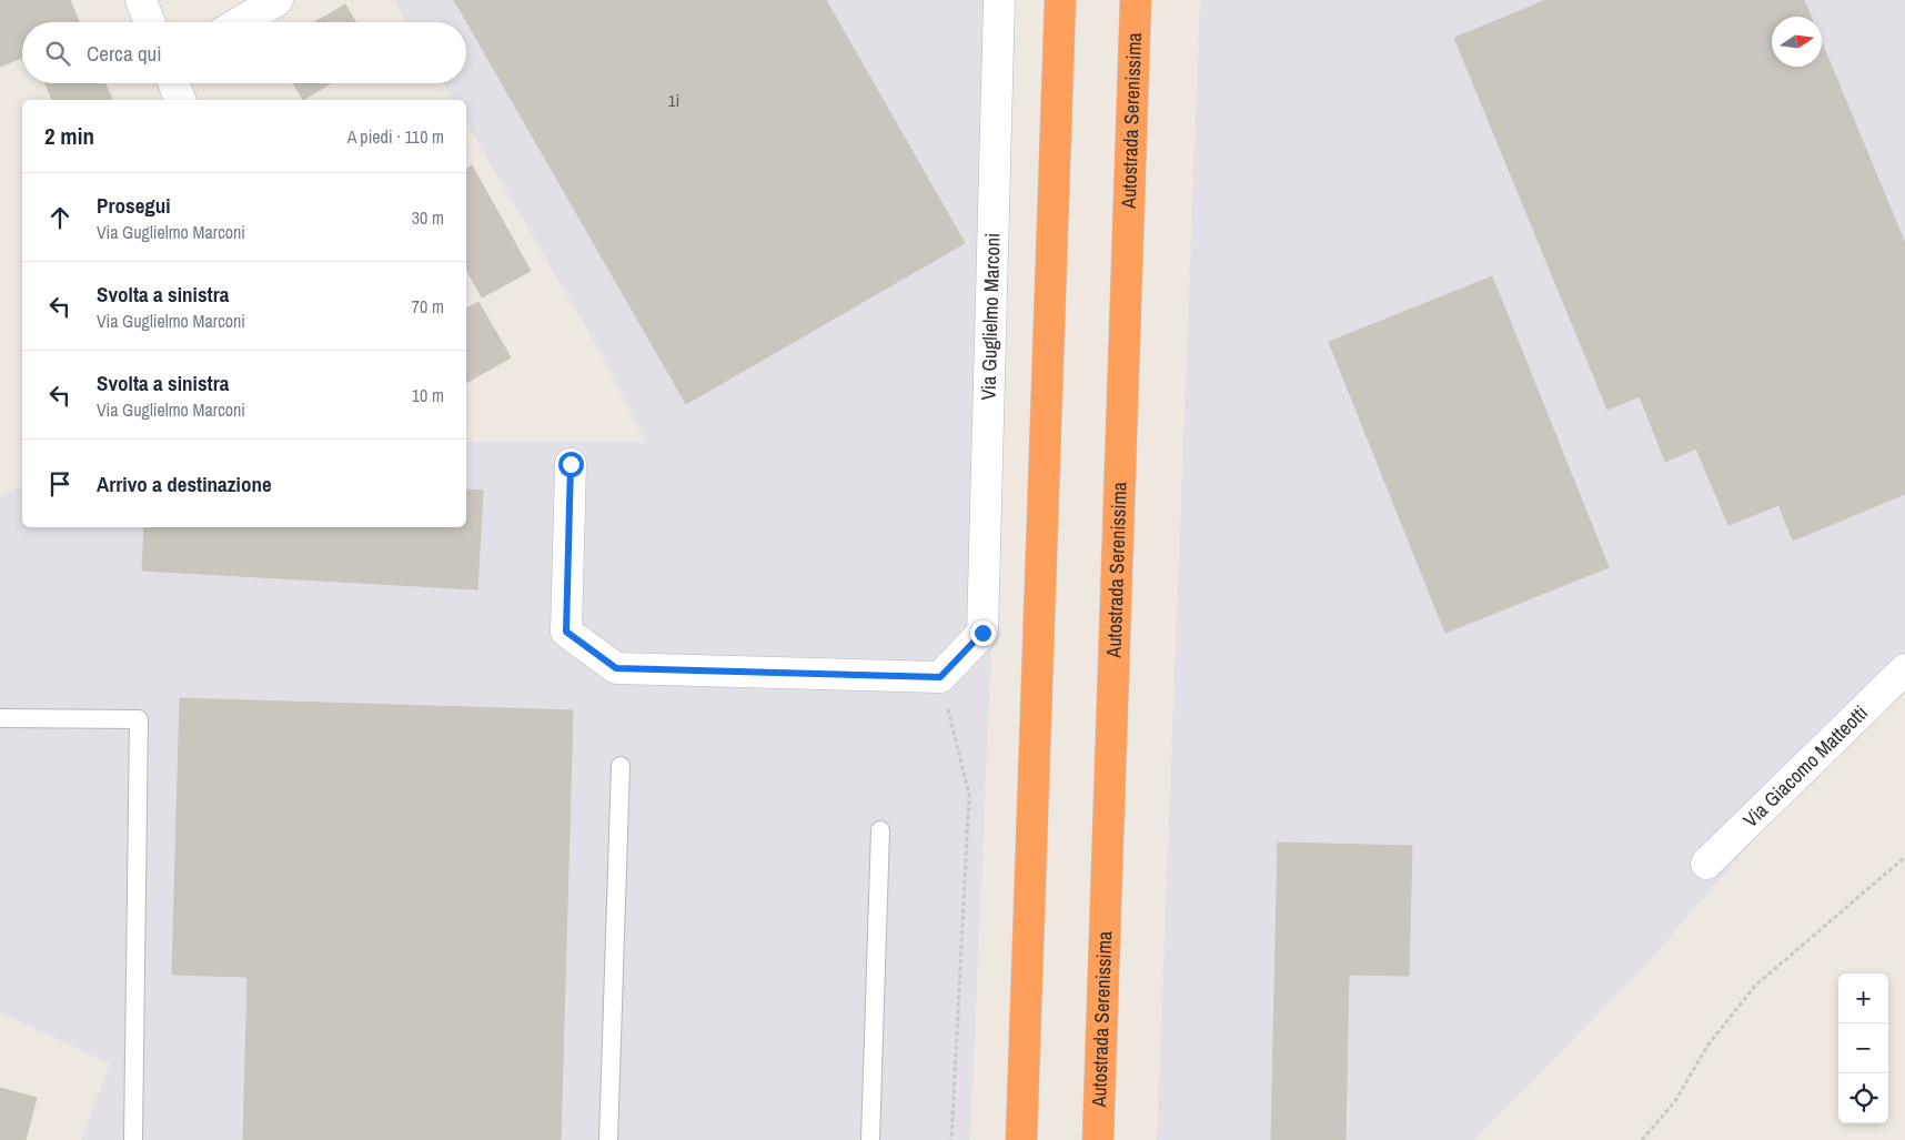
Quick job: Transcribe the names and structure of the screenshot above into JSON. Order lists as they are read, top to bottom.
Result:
{
  "streets": {
    "highway": ["Autostrada Serenissima"],
    "street": ["Via Guglielmo Marconi", "Via Giacomo Matteotti"]
  },
  "house_numbers": ["1i"],
  "north": "right",
  "page": {
    "search": "Cerca qui",
    "heading": ["2 min", "A piedi · 110 m"],
    "list": [
      ["Prosegui", "Via Guglielmo Marconi", "30 m"],
      ["Svolta a sinistra", "Via Guglielmo Marconi", "70 m"],
      ["Svolta a sinistra", "Via Guglielmo Marconi", "10 m"],
      "Arrivo a destinazione"
    ],
    "map_buttons": ["+", "−"]
  }
}
